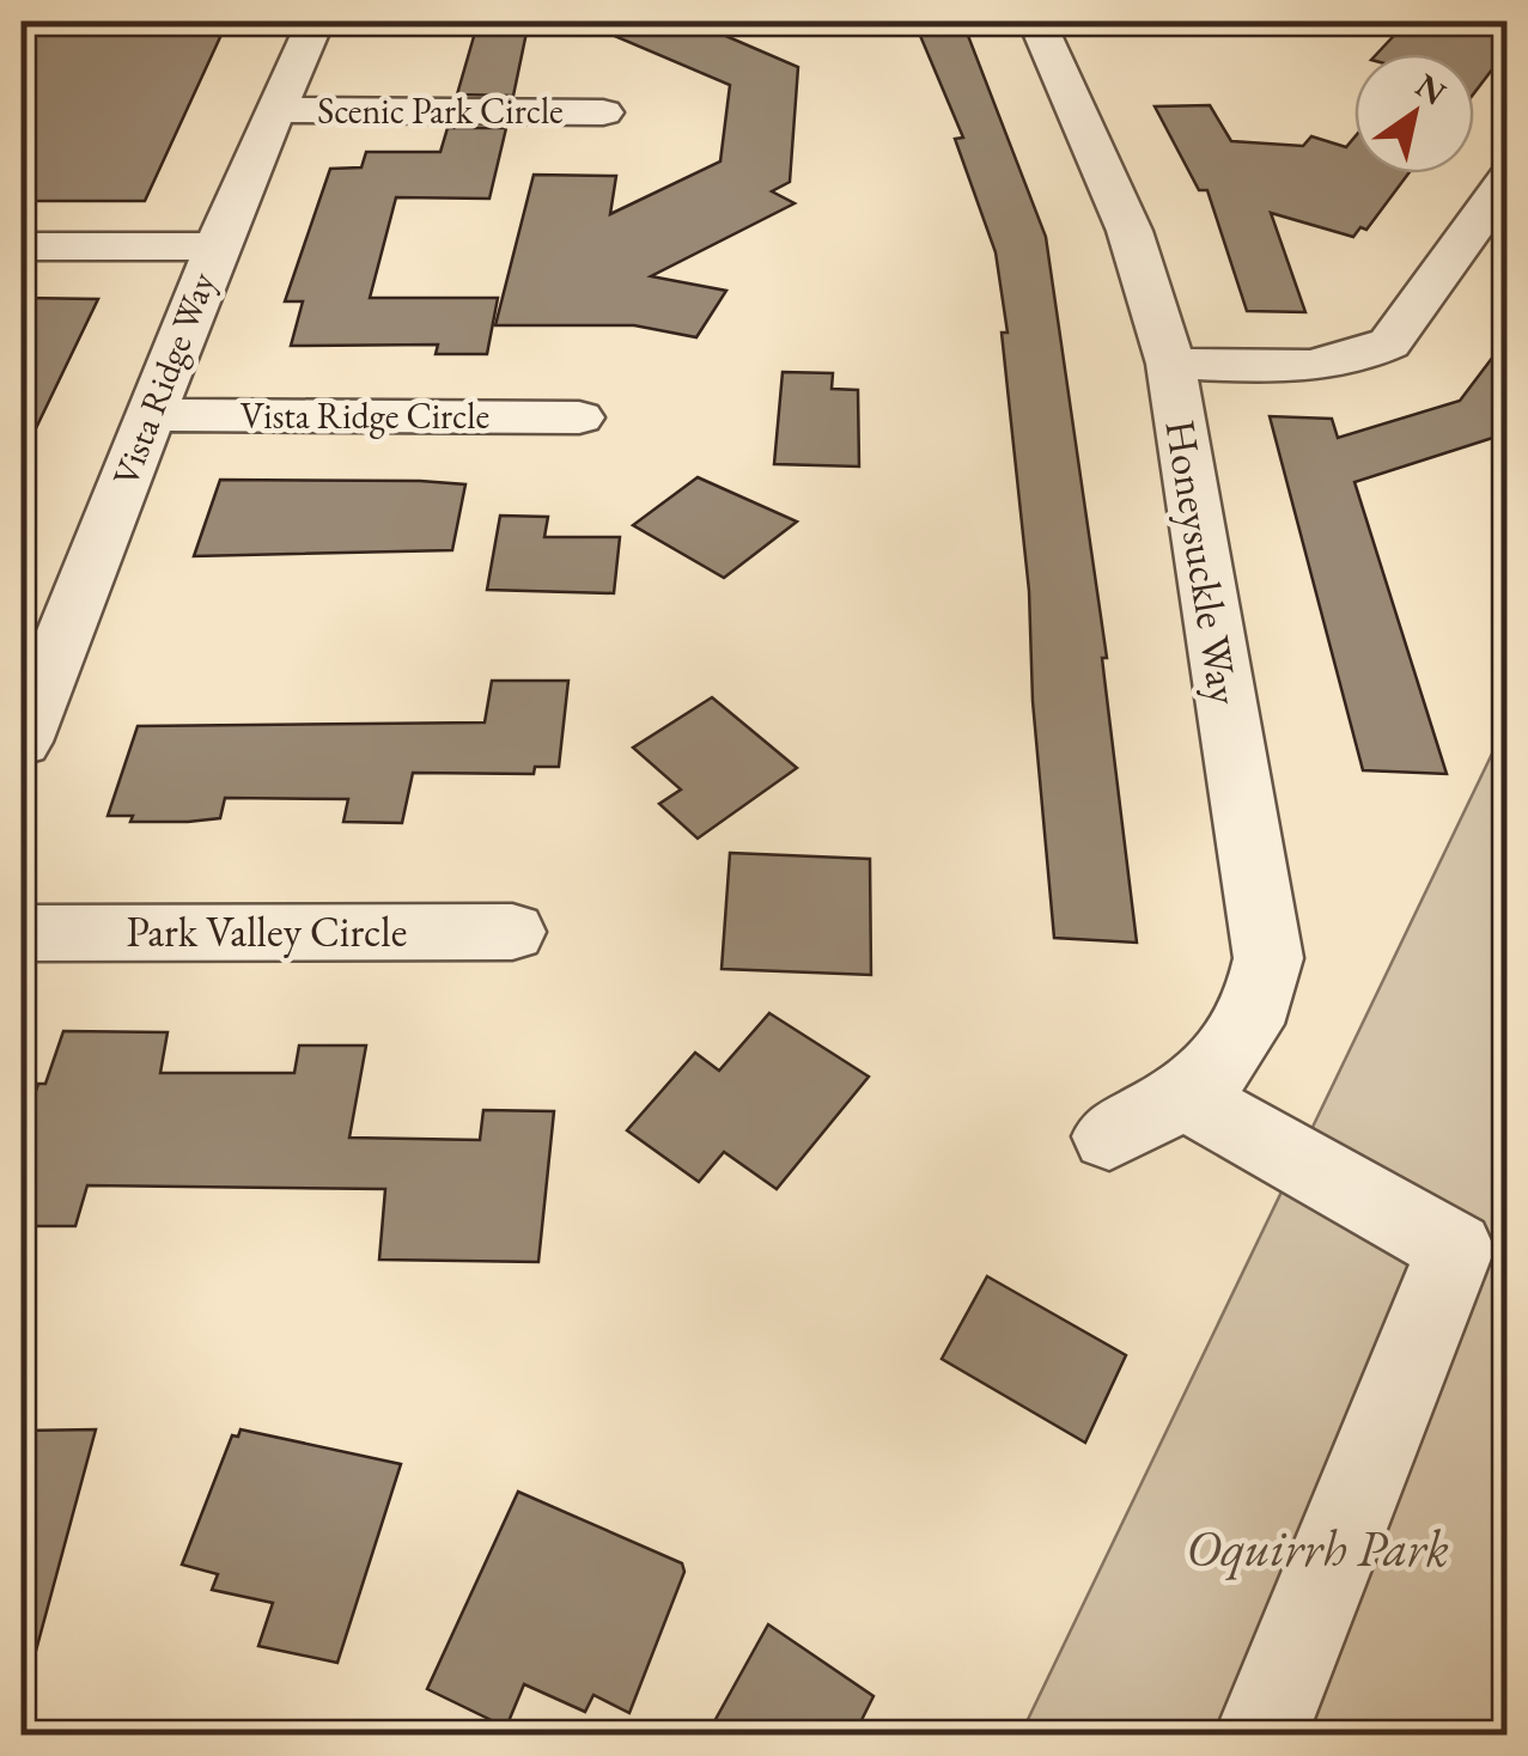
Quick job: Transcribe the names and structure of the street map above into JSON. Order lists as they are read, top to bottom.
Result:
{
  "streets": {
    "street": [
      "Scenic Park Circle",
      "Vista Ridge Way",
      "Vista Ridge Circle",
      "Honeysuckle Way",
      "Park Valley Circle"
    ]
  },
  "crossings": [
    ["Scenic Park Circle", "Vista Ridge Way"],
    ["Vista Ridge Way", "Vista Ridge Circle"]
  ],
  "parks": ["Oquirrh Park"],
  "north": "top right"
}
